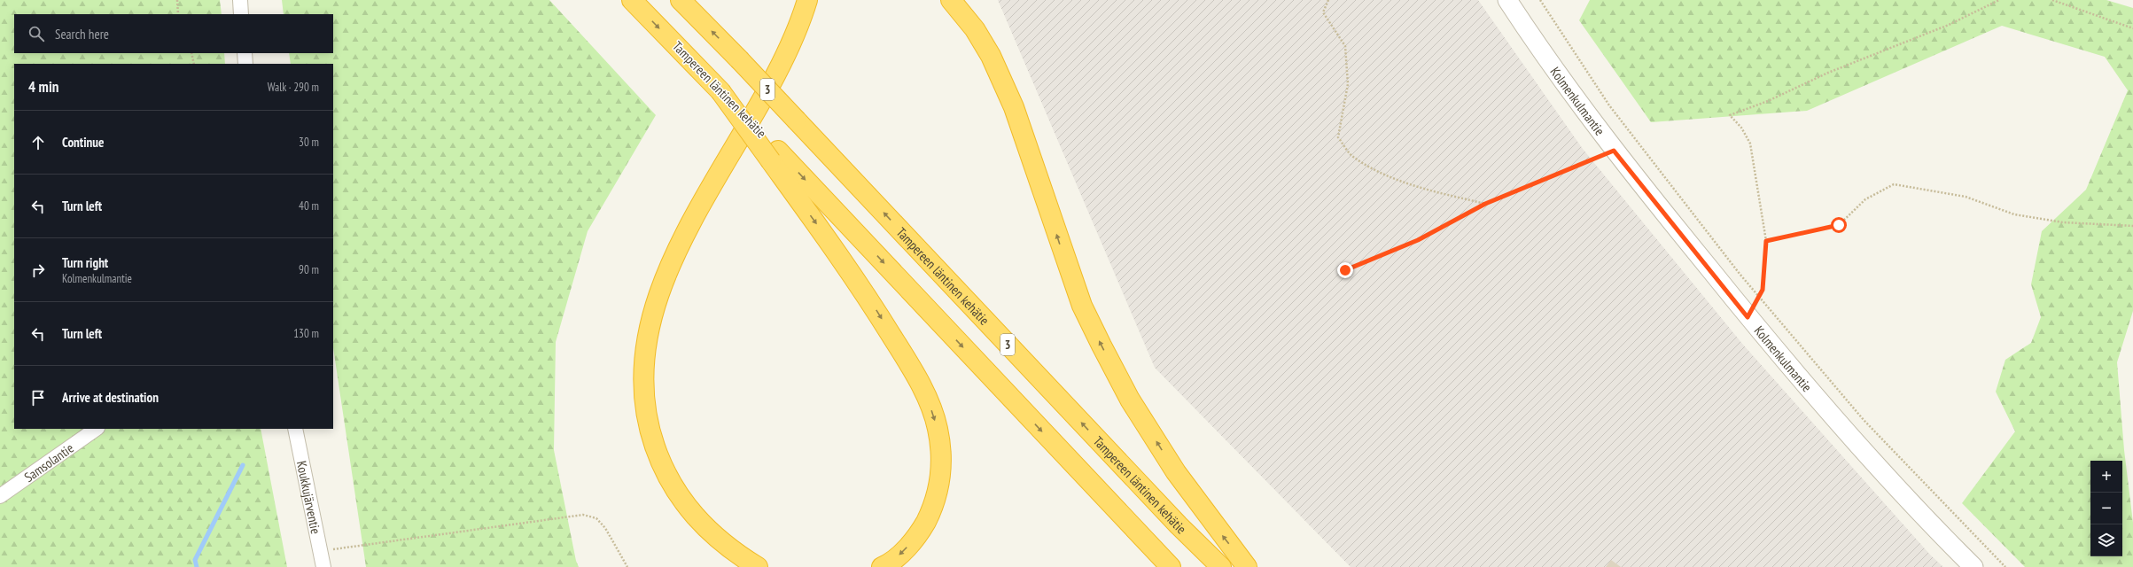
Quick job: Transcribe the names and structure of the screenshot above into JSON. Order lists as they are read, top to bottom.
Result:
{
  "streets": {
    "highway": ["Tampereen läntinen kehätie", "3"],
    "street": ["Kolmenkulmantie", "Samsolantie", "Koukkujärventie"]
  },
  "page": {
    "search": "Search here",
    "heading": ["4 min", "Walk · 290 m"],
    "list": [
      ["Continue", "30 m"],
      ["Turn left", "40 m"],
      ["Turn right", "Kolmenkulmantie", "90 m"],
      ["Turn left", "130 m"],
      "Arrive at destination"
    ],
    "map_buttons": ["+", "−"]
  }
}
